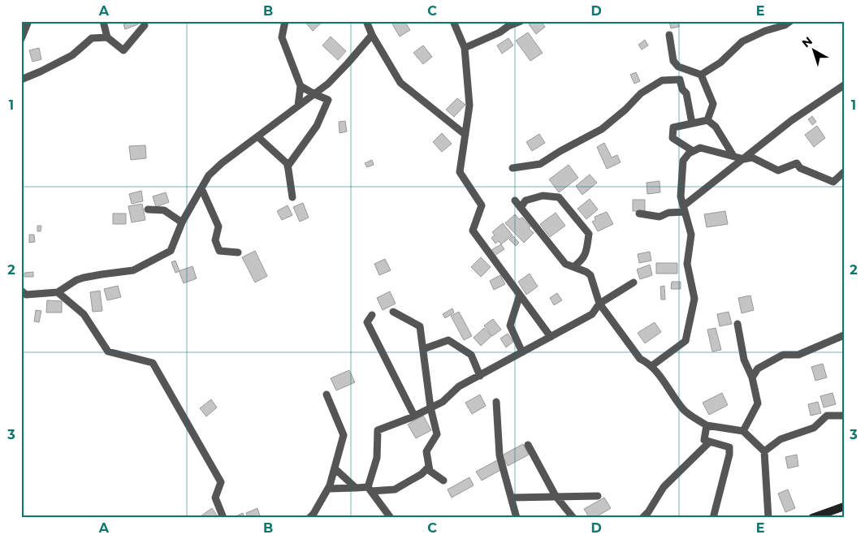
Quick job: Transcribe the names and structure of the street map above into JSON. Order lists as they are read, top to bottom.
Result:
{
  "north": "top left",
  "grid": {
    "columns": [
      "A",
      "B",
      "C",
      "D",
      "E"
    ],
    "rows": ["1", "2", "3"]
  }
}
